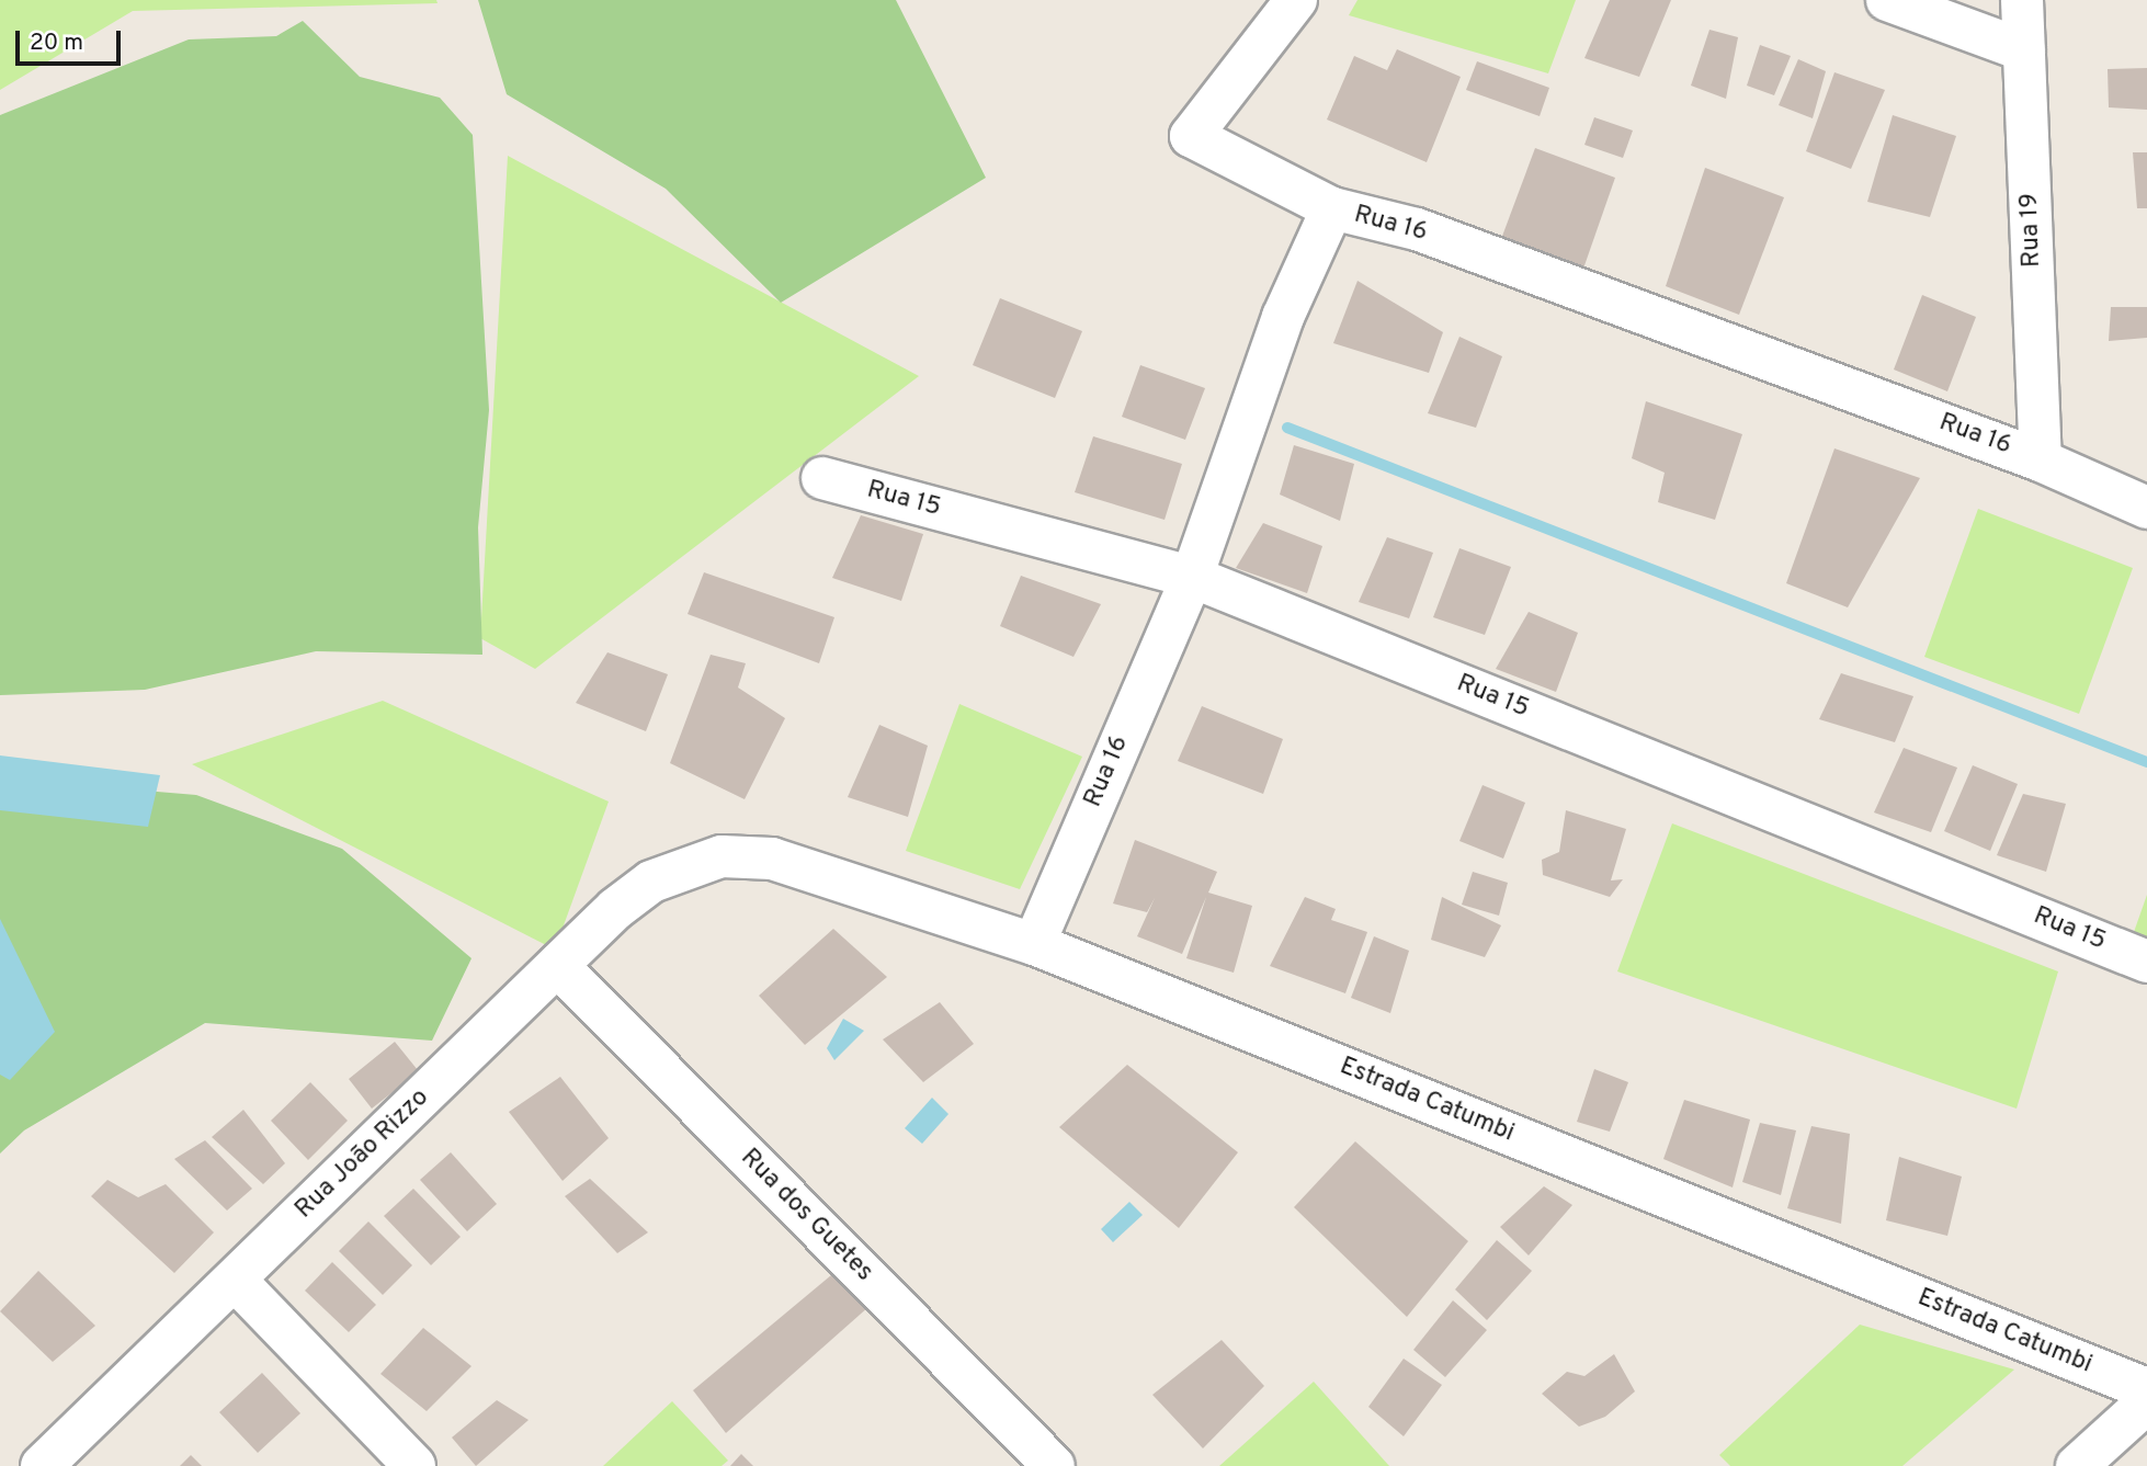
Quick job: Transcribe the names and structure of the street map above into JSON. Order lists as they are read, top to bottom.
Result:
{
  "streets": {
    "street": [
      "Rua 16",
      "Rua 19",
      "Rua 15",
      "Estrada Catumbi",
      "Rua João Rizzo",
      "Rua dos Guetes"
    ]
  },
  "crossings": [
    ["Rua 16", "Rua 19"],
    ["Rua 16", "Rua 15"],
    ["Rua 16", "Estrada Catumbi"],
    ["Estrada Catumbi", "Rua João Rizzo"],
    ["Rua João Rizzo", "Rua dos Guetes"]
  ],
  "scale_bar": "20 m"
}
